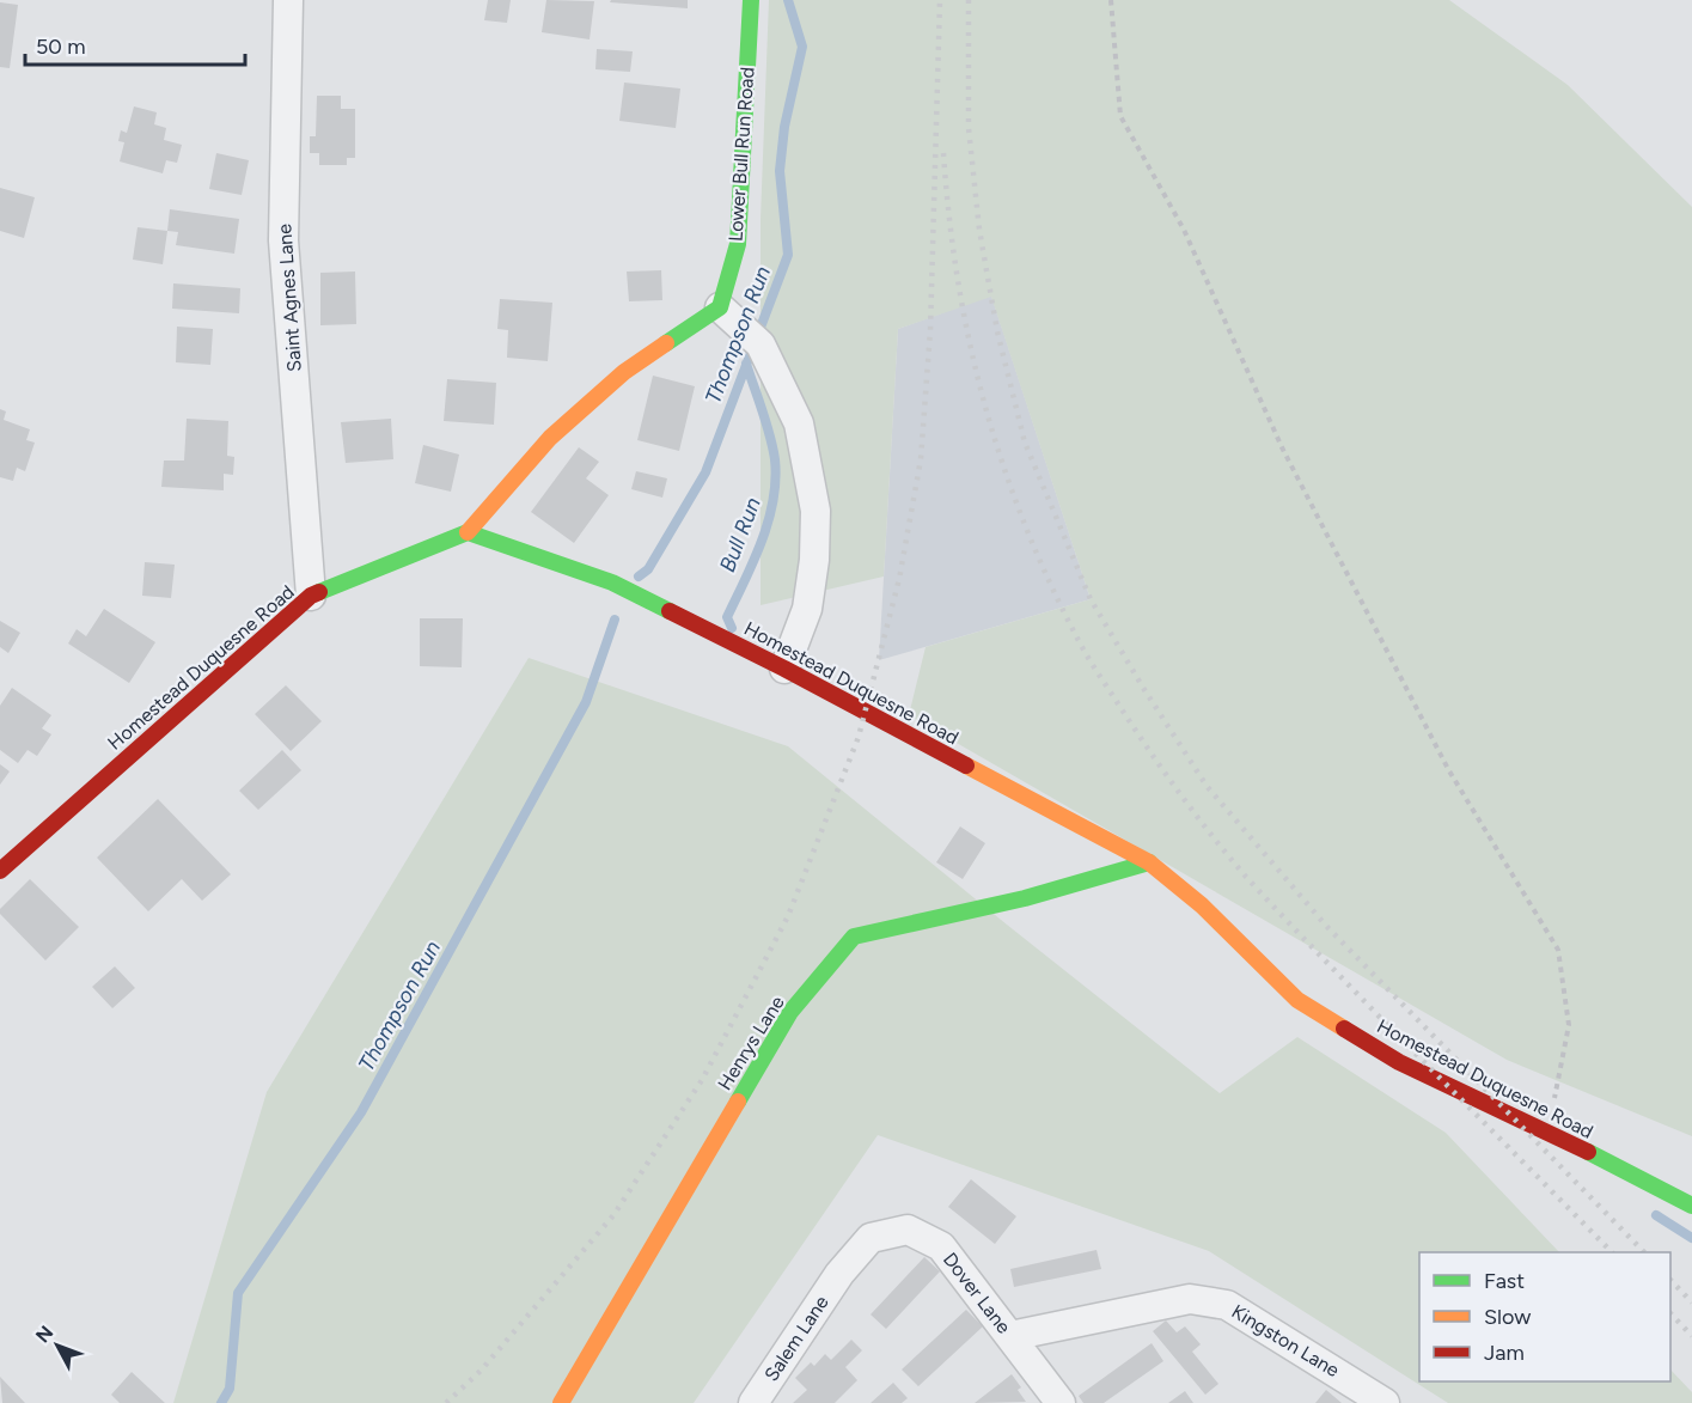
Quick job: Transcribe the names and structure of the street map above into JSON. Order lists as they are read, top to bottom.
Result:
{
  "streets": {
    "street": [
      "Lower Bull Run Road",
      "Saint Agnes Lane",
      "Homestead Duquesne Road",
      "Henrys Lane",
      "Dover Lane",
      "Salem Lane",
      "Kingston Lane"
    ]
  },
  "crossings": [
    ["Saint Agnes Lane", "Homestead Duquesne Road"],
    ["Homestead Duquesne Road", "Henrys Lane"],
    ["Dover Lane", "Salem Lane"],
    ["Dover Lane", "Kingston Lane"]
  ],
  "water": ["Thompson Run", "Bull Run"],
  "legend": ["Fast", "Slow", "Jam"],
  "scale_bar": "50 m",
  "north": "top left"
}
